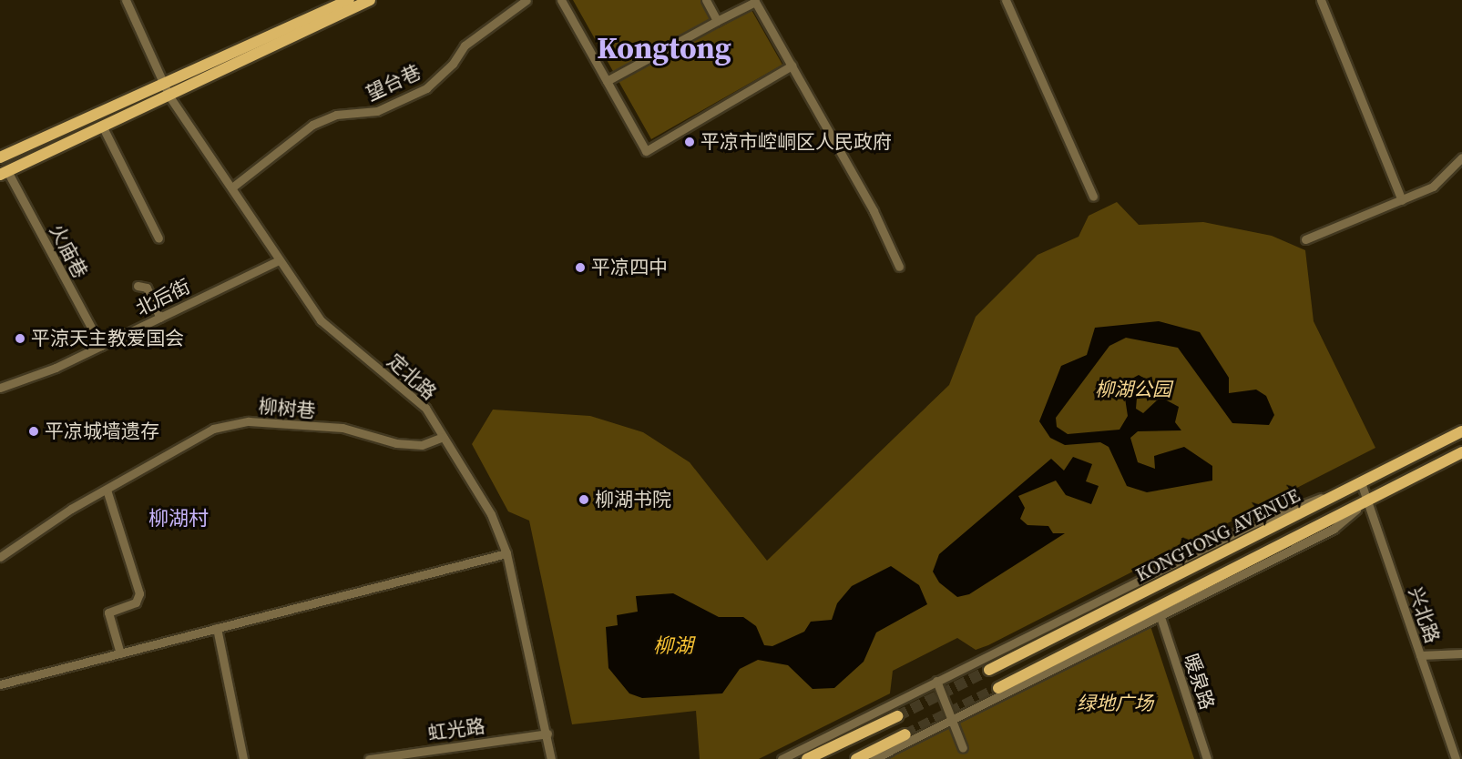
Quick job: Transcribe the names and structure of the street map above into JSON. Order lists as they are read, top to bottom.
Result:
{
  "streets": {
    "main road": ["KONGTONG AVENUE"],
    "street": [
      "望台巷",
      "火庙巷",
      "北后街",
      "定北路",
      "柳树巷",
      "兴北路",
      "暖泉路",
      "虹光路"
    ]
  },
  "crossings": [
    ["望台巷", "定北路"],
    ["火庙巷", "北后街"],
    ["北后街", "定北路"],
    ["定北路", "柳树巷"],
    ["定北路", "虹光路"],
    ["KONGTONG AVENUE", "兴北路"]
  ],
  "districts": ["Kongtong", "柳湖村"],
  "water": ["柳湖"],
  "parks": ["柳湖公园", "绿地广场"],
  "places": [
    "平凉市崆峒区人民政府",
    "平凉四中",
    "平涼天主教爱国会",
    "平凉城墙遗存",
    "柳湖书院"
  ]
}
